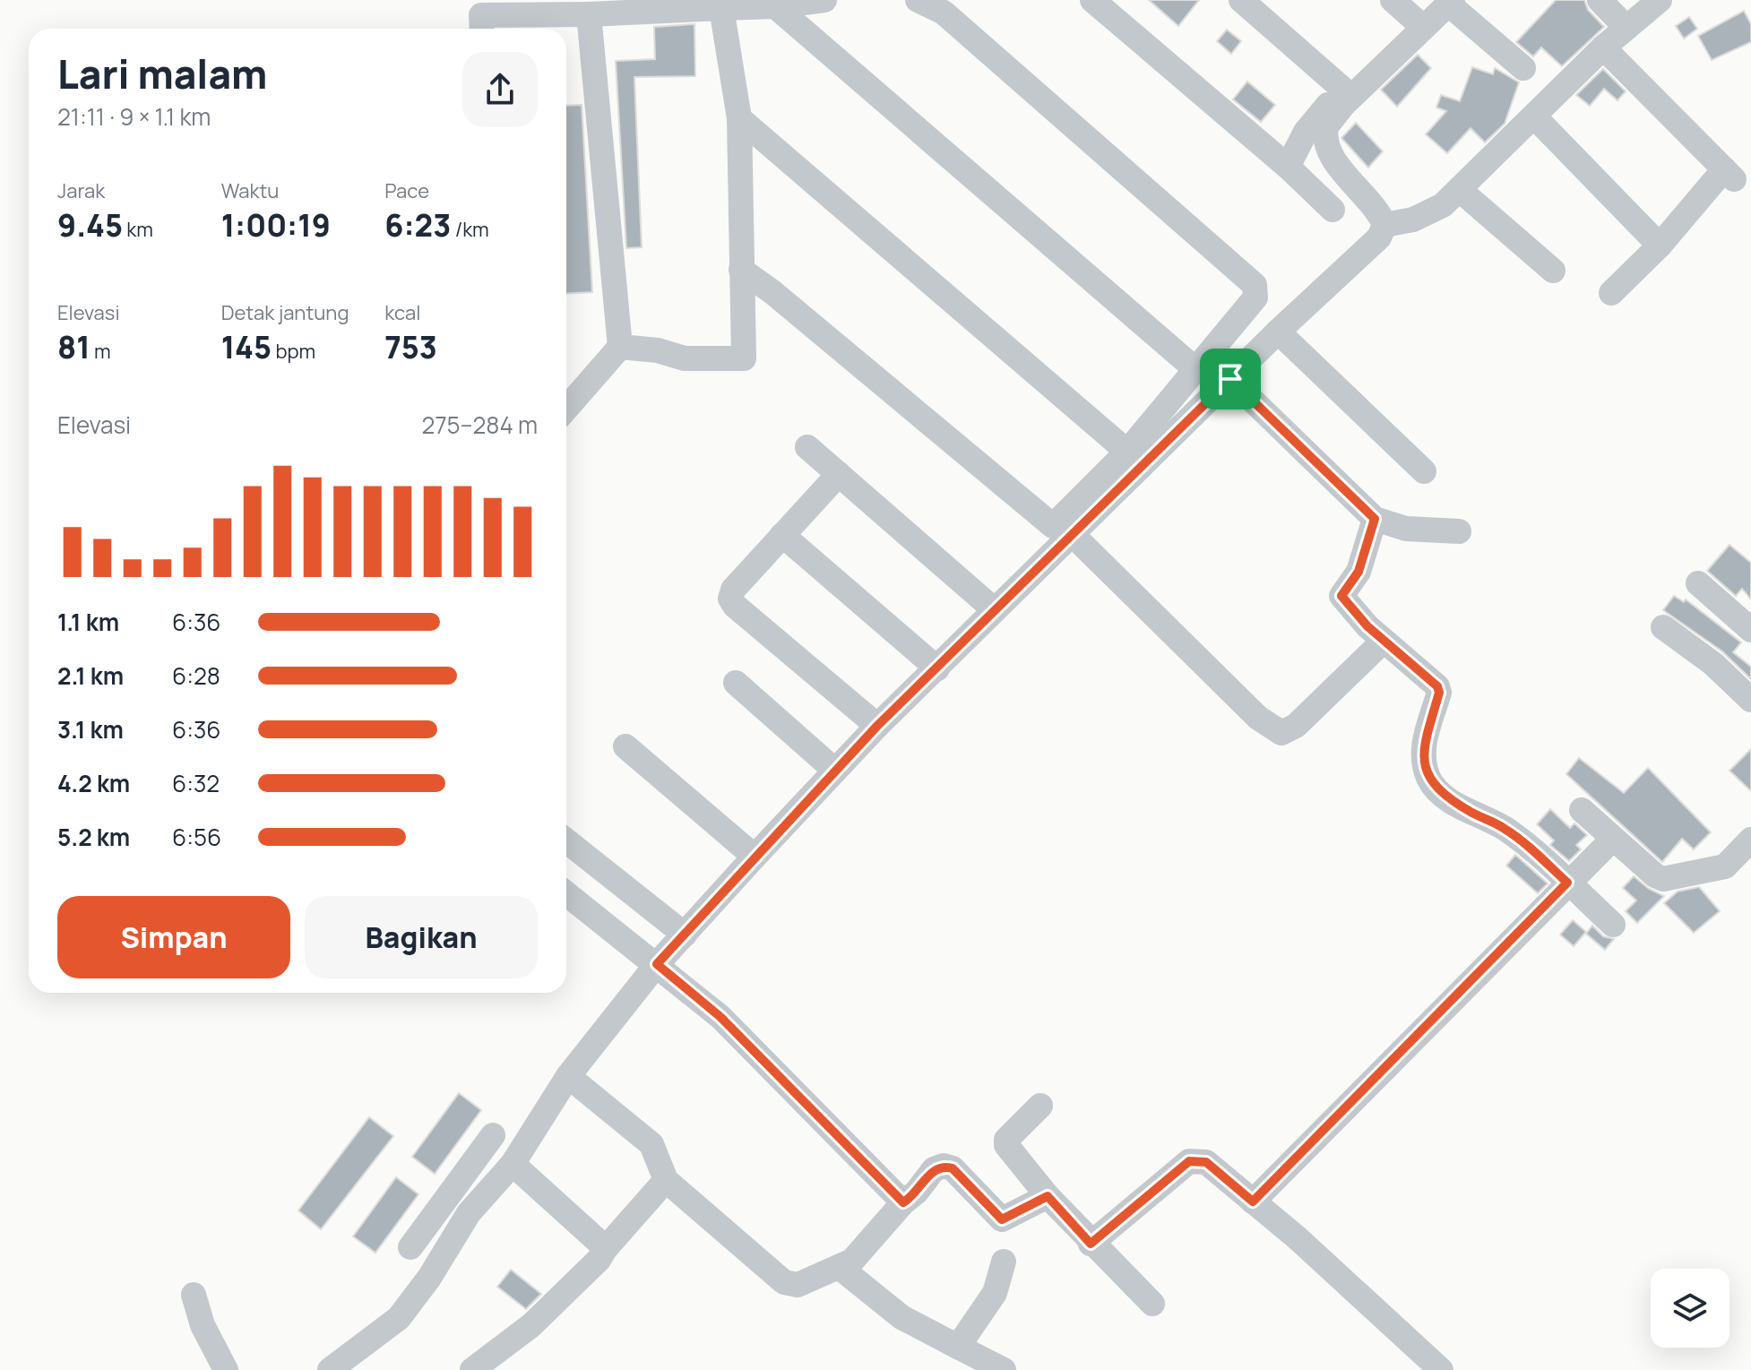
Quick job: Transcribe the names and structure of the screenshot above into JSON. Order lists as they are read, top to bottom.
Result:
{
  "page": {
    "heading": ["Lari malam", "21:11 · 9 × 1.1 km"],
    "stats": [
      ["Jarak", "9.45 km"],
      ["Waktu", "1:00:19"],
      ["Pace", "6:23 /km"],
      ["Elevasi", "81 m"],
      ["Detak jantung", "145 bpm"],
      ["kcal", "753"]
    ],
    "chart": ["Elevasi", "275–284 m"],
    "list": [
      {
        "name": "1.1 km",
        "note": "6:36"
      },
      {
        "name": "2.1 km",
        "note": "6:28"
      },
      {
        "name": "3.1 km",
        "note": "6:36"
      },
      {
        "name": "4.2 km",
        "note": "6:32"
      },
      {
        "name": "5.2 km",
        "note": "6:56"
      }
    ],
    "buttons": ["Simpan", "Bagikan"]
  }
}
